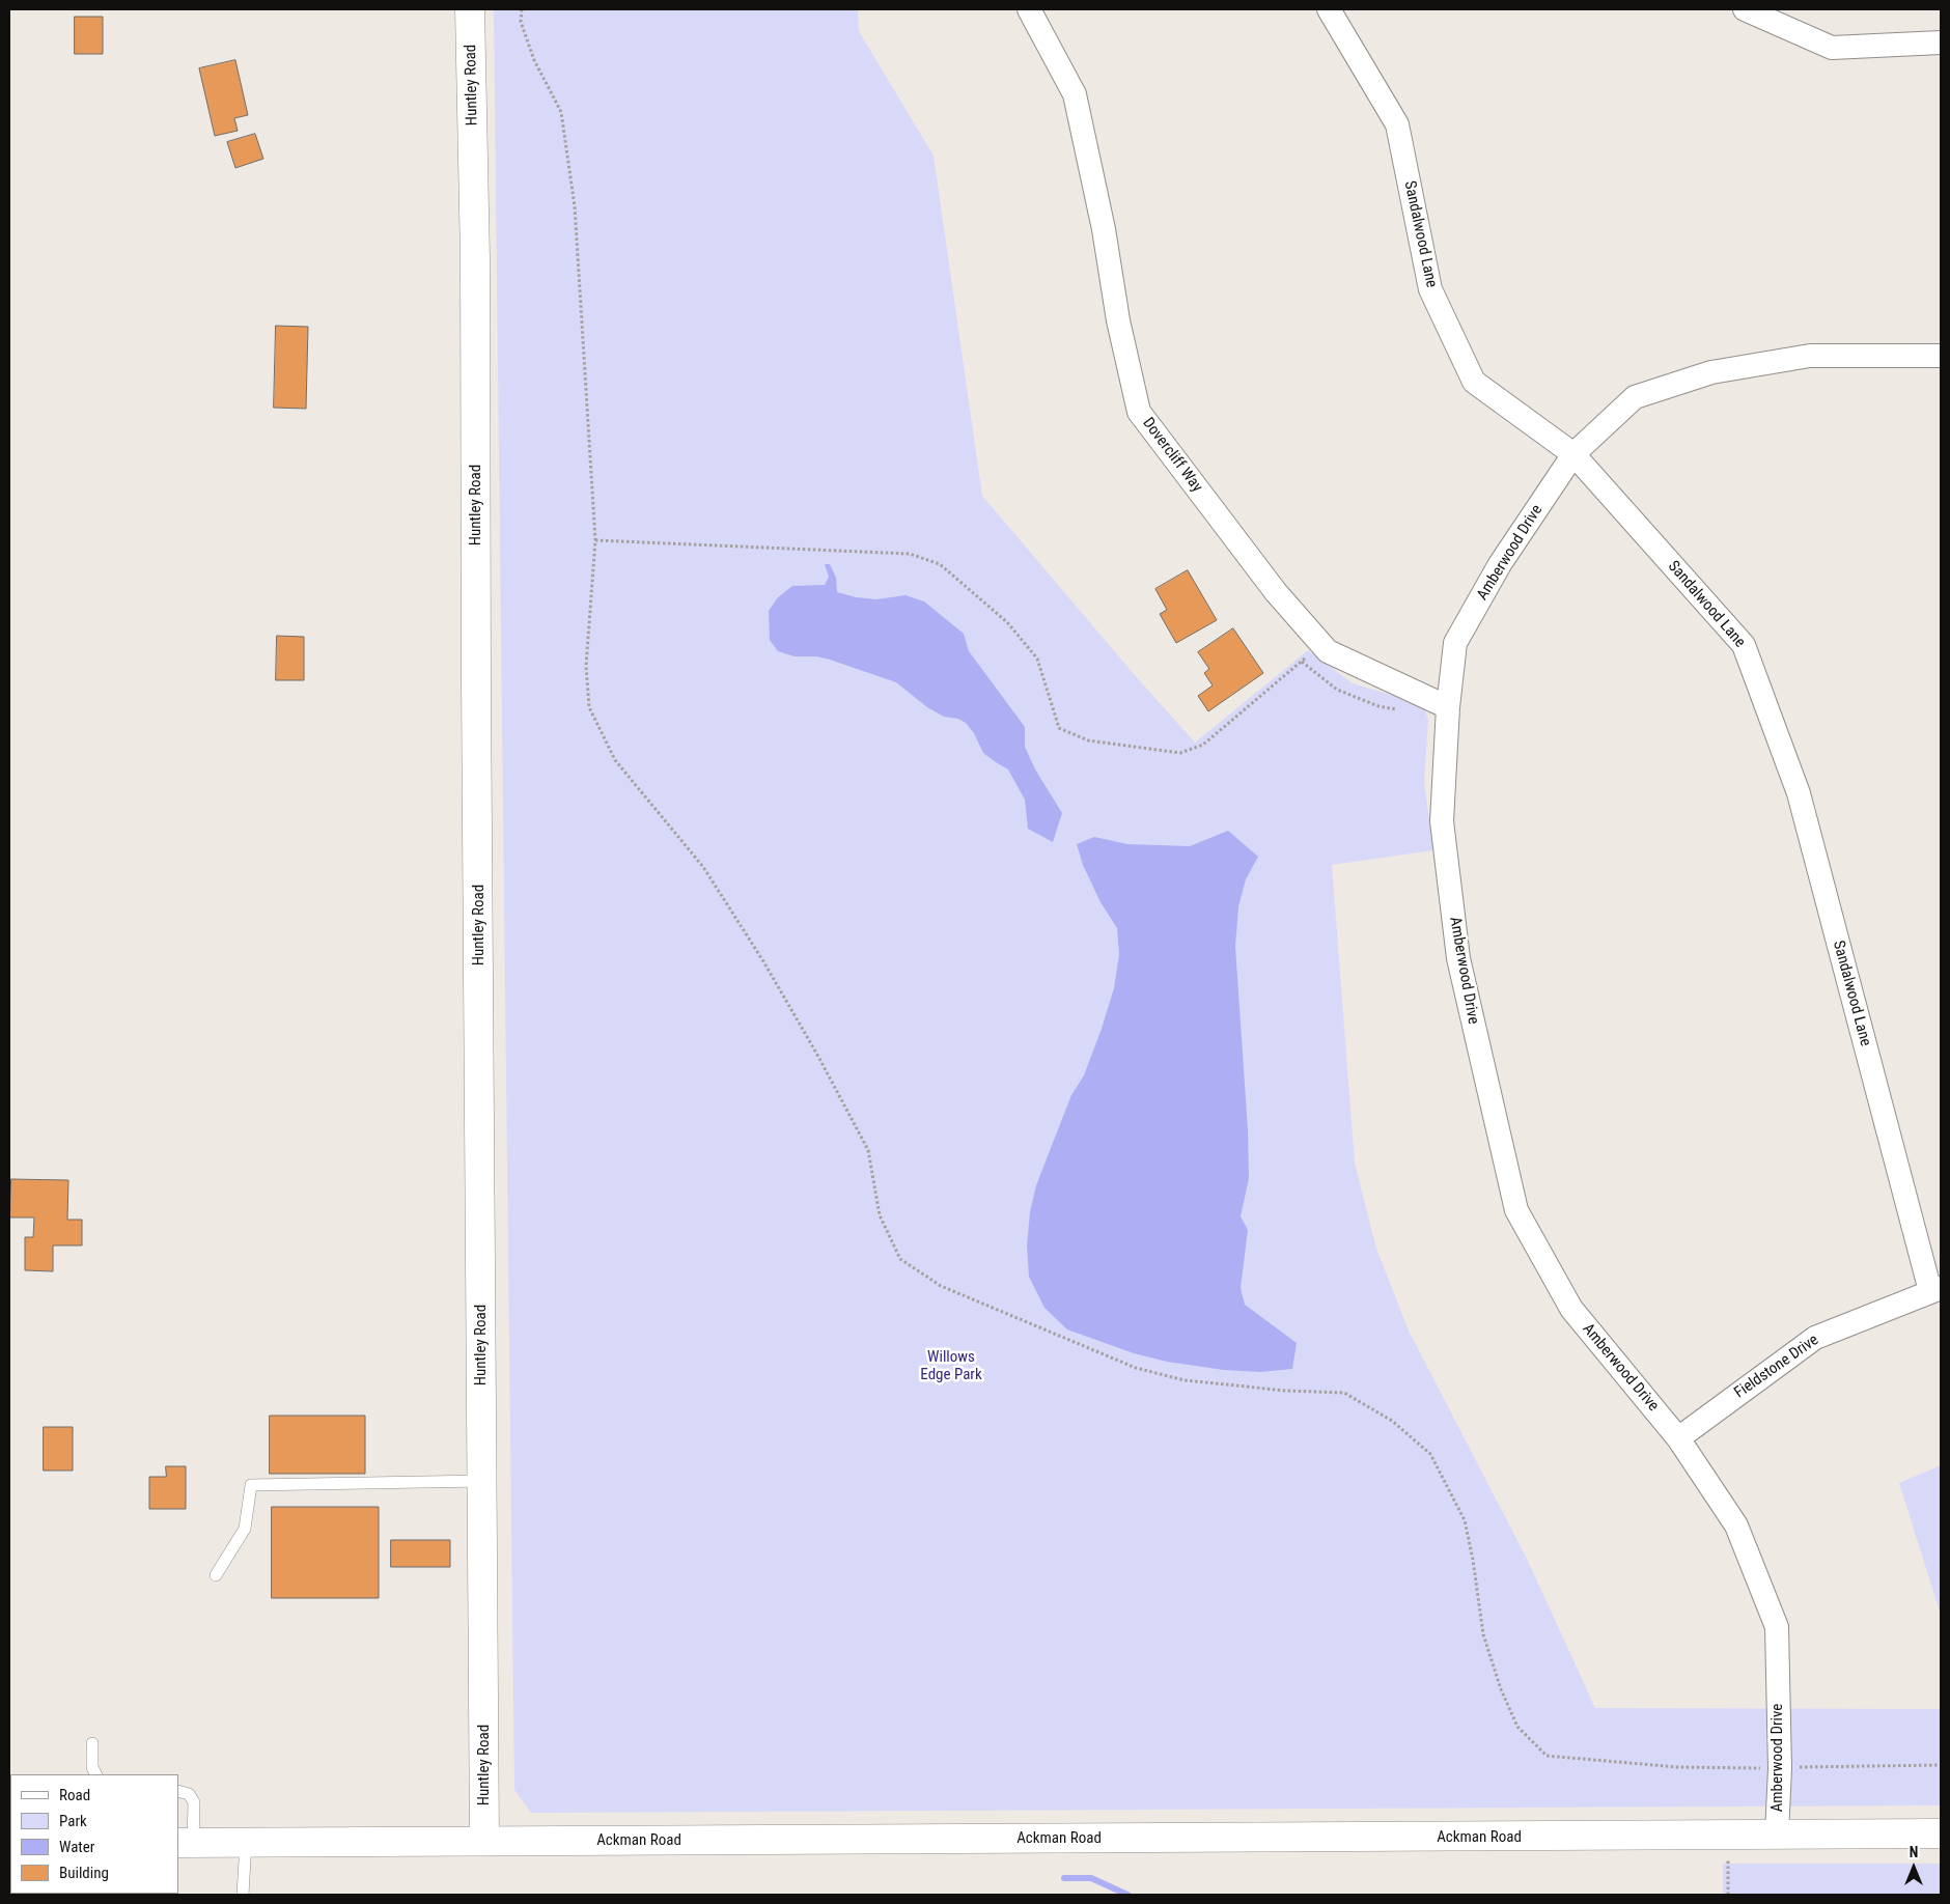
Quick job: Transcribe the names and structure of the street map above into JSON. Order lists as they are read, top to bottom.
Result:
{
  "streets": {
    "street": [
      "Huntley Road",
      "Sandalwood Lane",
      "Dovercliff Way",
      "Amberwood Drive",
      "Fieldstone Drive",
      "Ackman Road"
    ]
  },
  "crossings": [
    ["Huntley Road", "Ackman Road"],
    ["Sandalwood Lane", "Amberwood Drive"],
    ["Sandalwood Lane", "Fieldstone Drive"],
    ["Dovercliff Way", "Amberwood Drive"],
    ["Amberwood Drive", "Fieldstone Drive"],
    ["Amberwood Drive", "Ackman Road"]
  ],
  "parks": ["Willows Edge Park"],
  "legend": [
    "Road",
    "Park",
    "Water",
    "Building"
  ],
  "north": "top"
}
